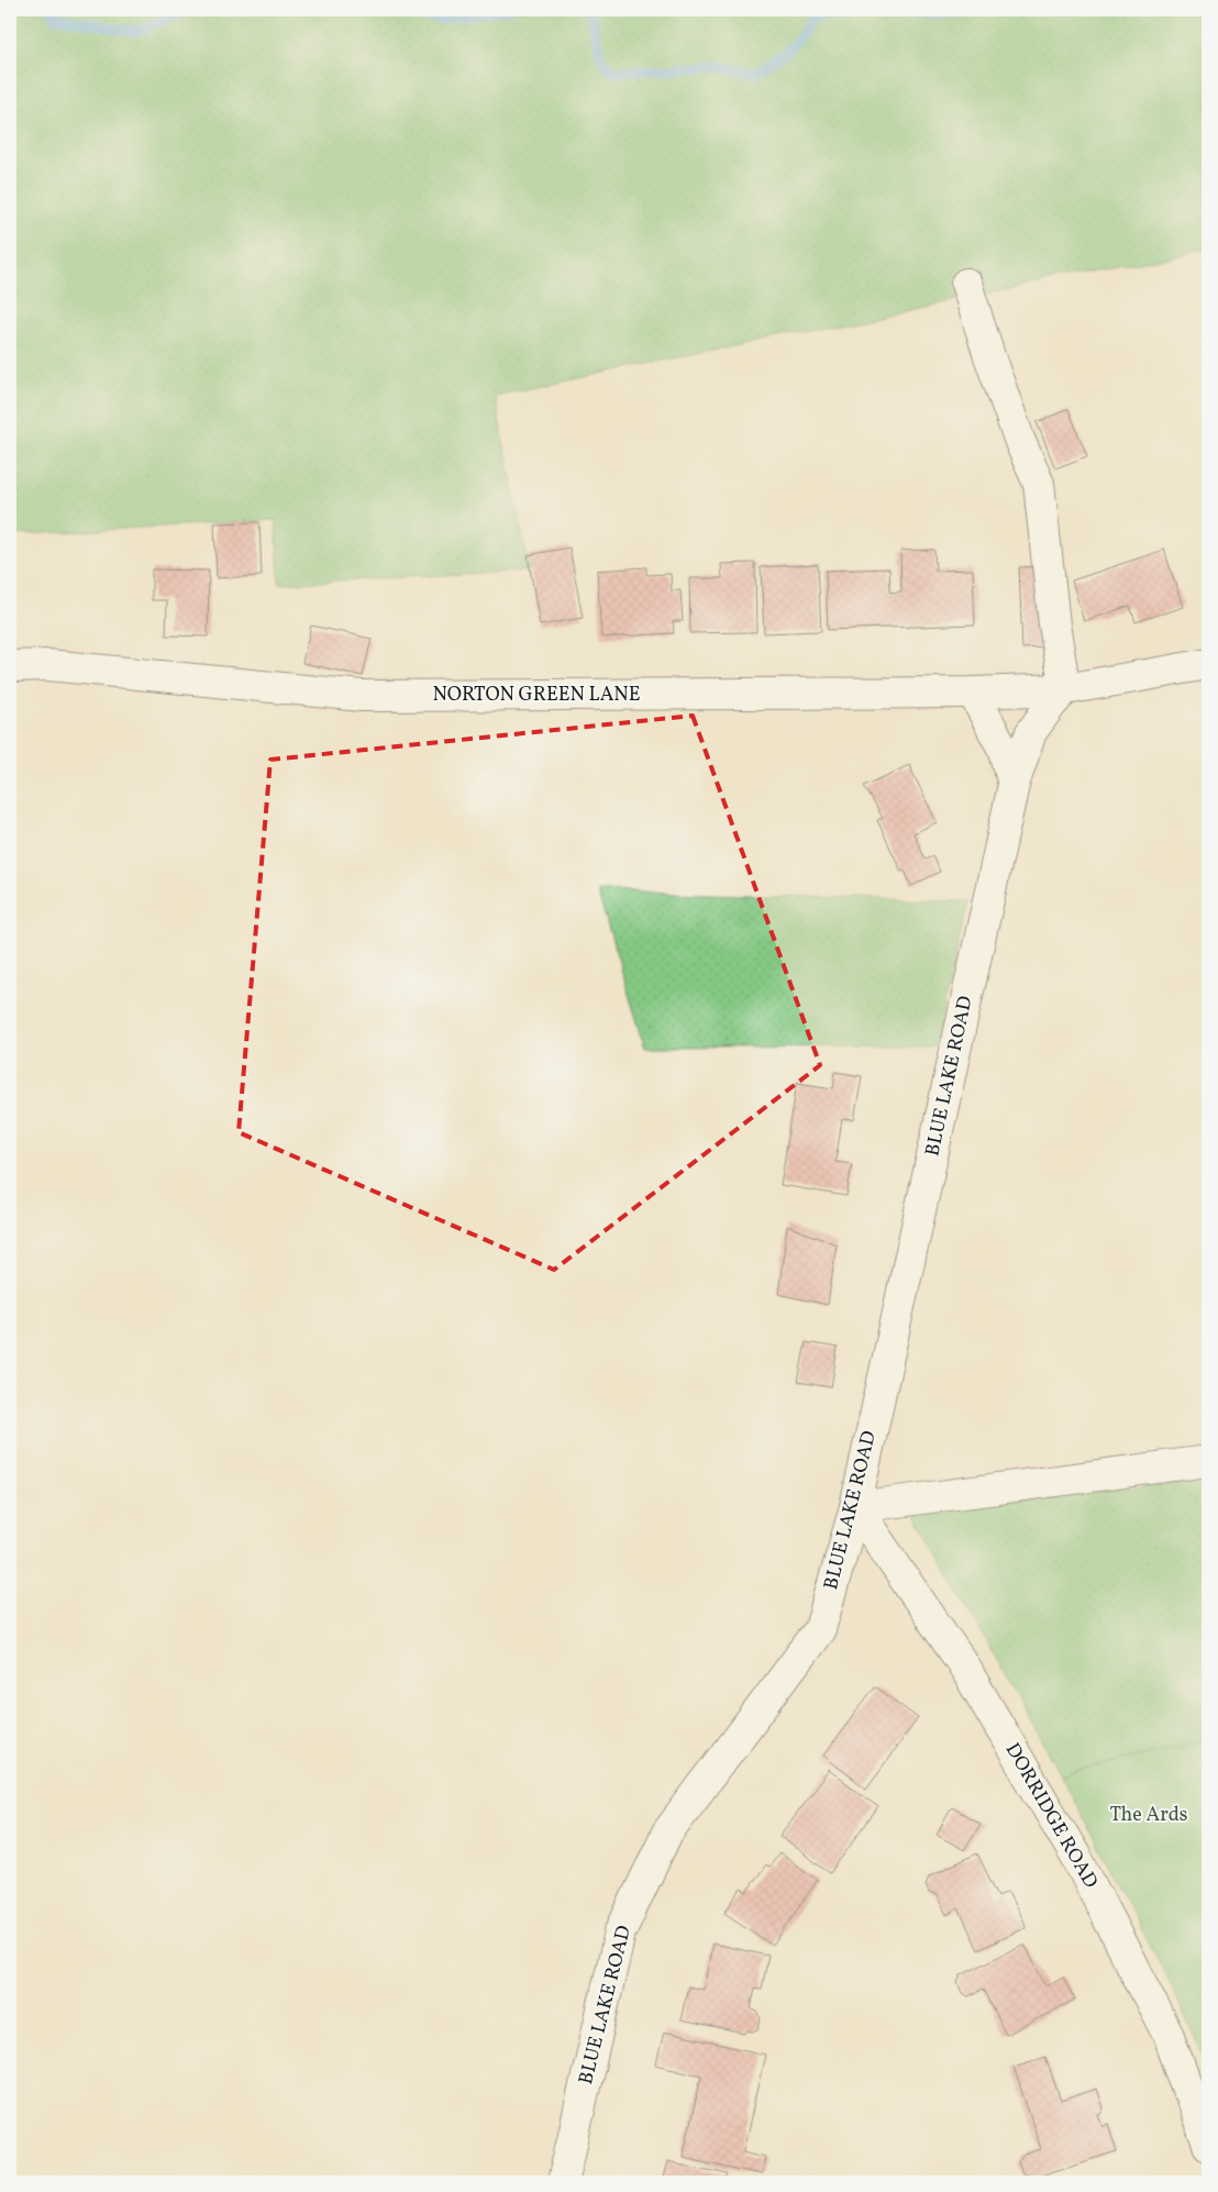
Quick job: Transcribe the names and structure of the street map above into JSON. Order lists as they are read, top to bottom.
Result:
{
  "streets": {
    "street": ["NORTON GREEN LANE", "BLUE LAKE ROAD", "DORRIDGE ROAD"]
  },
  "crossings": [
    ["NORTON GREEN LANE", "BLUE LAKE ROAD"],
    ["BLUE LAKE ROAD", "DORRIDGE ROAD"]
  ],
  "parks": ["The Ards"]
}
